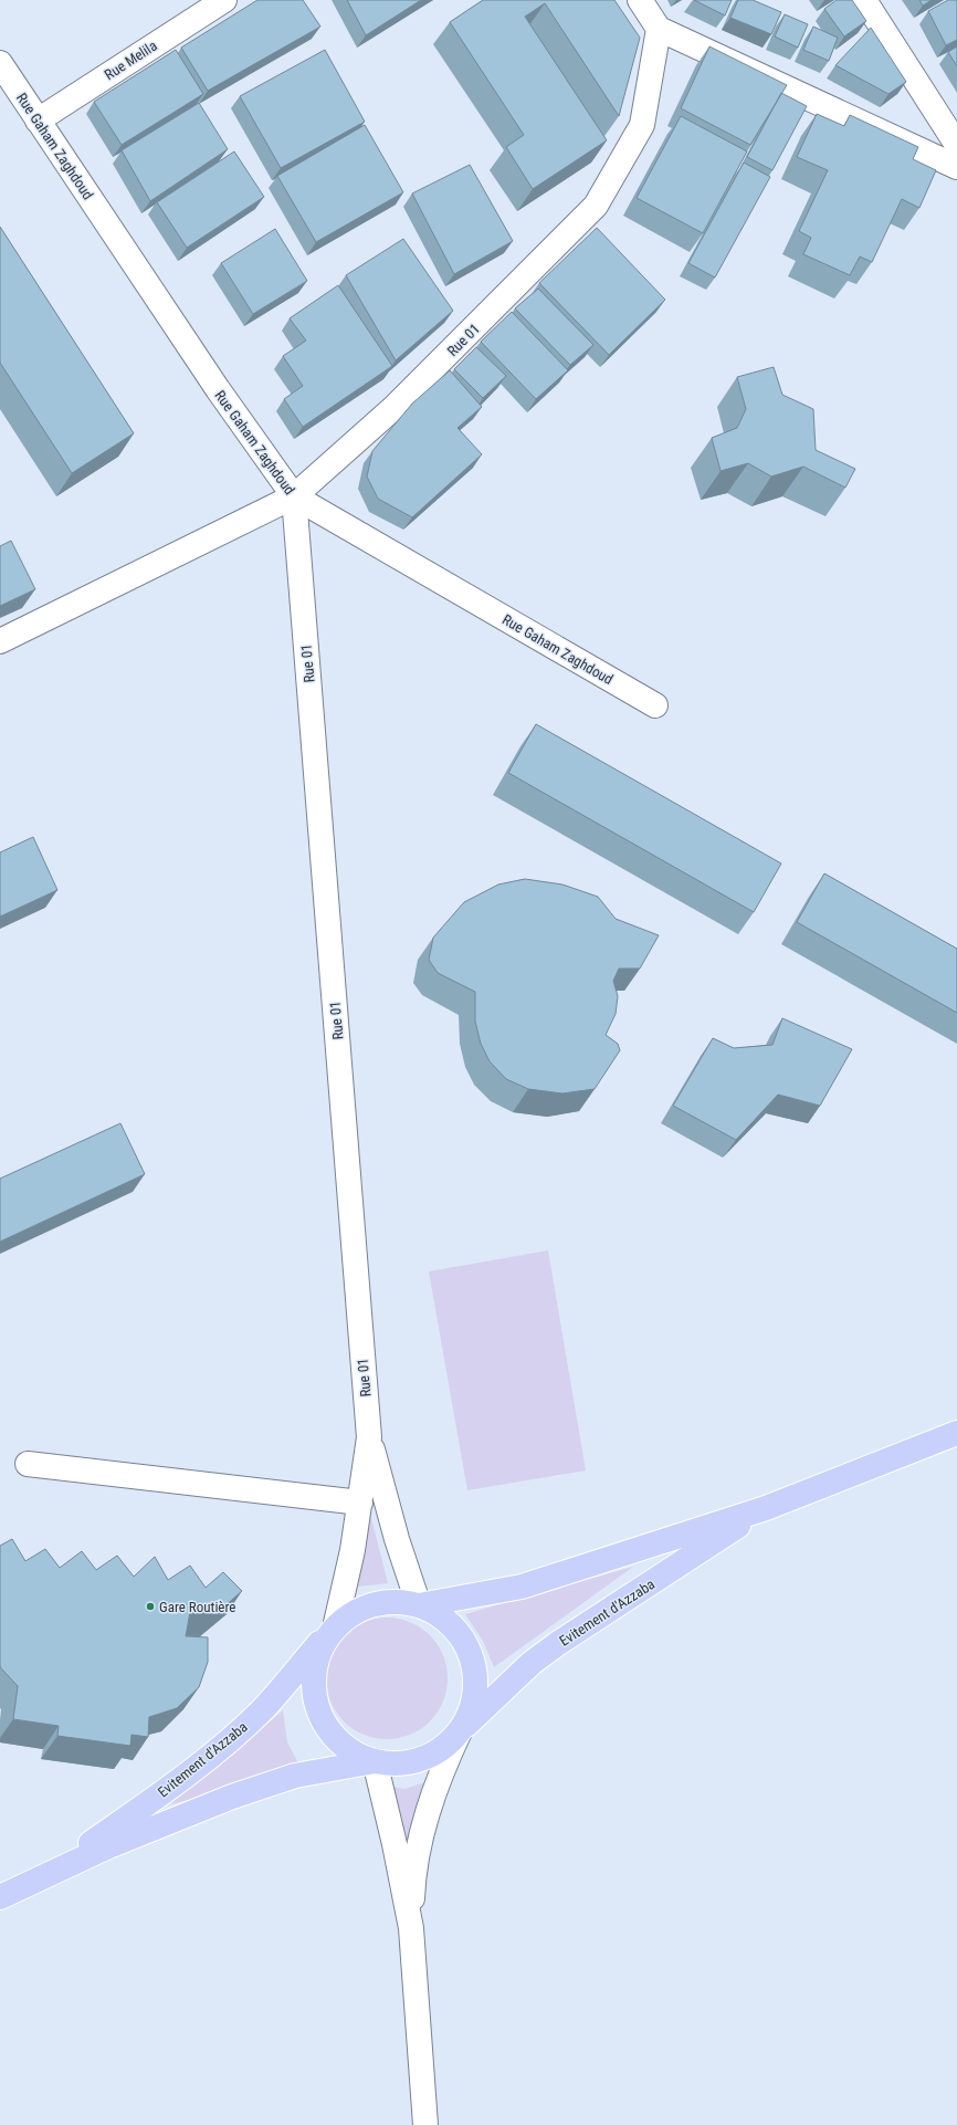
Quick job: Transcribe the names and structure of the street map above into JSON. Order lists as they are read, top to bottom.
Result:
{
  "streets": {
    "main road": ["Evitement d'Azzaba"],
    "street": ["Rue Melila", "Rue Gaham Zaghdoud", "Rue 01"]
  },
  "crossings": [
    ["Rue Melila", "Rue Gaham Zaghdoud"],
    ["Rue Gaham Zaghdoud", "Rue 01"]
  ],
  "places": ["Gare Routière"]
}
